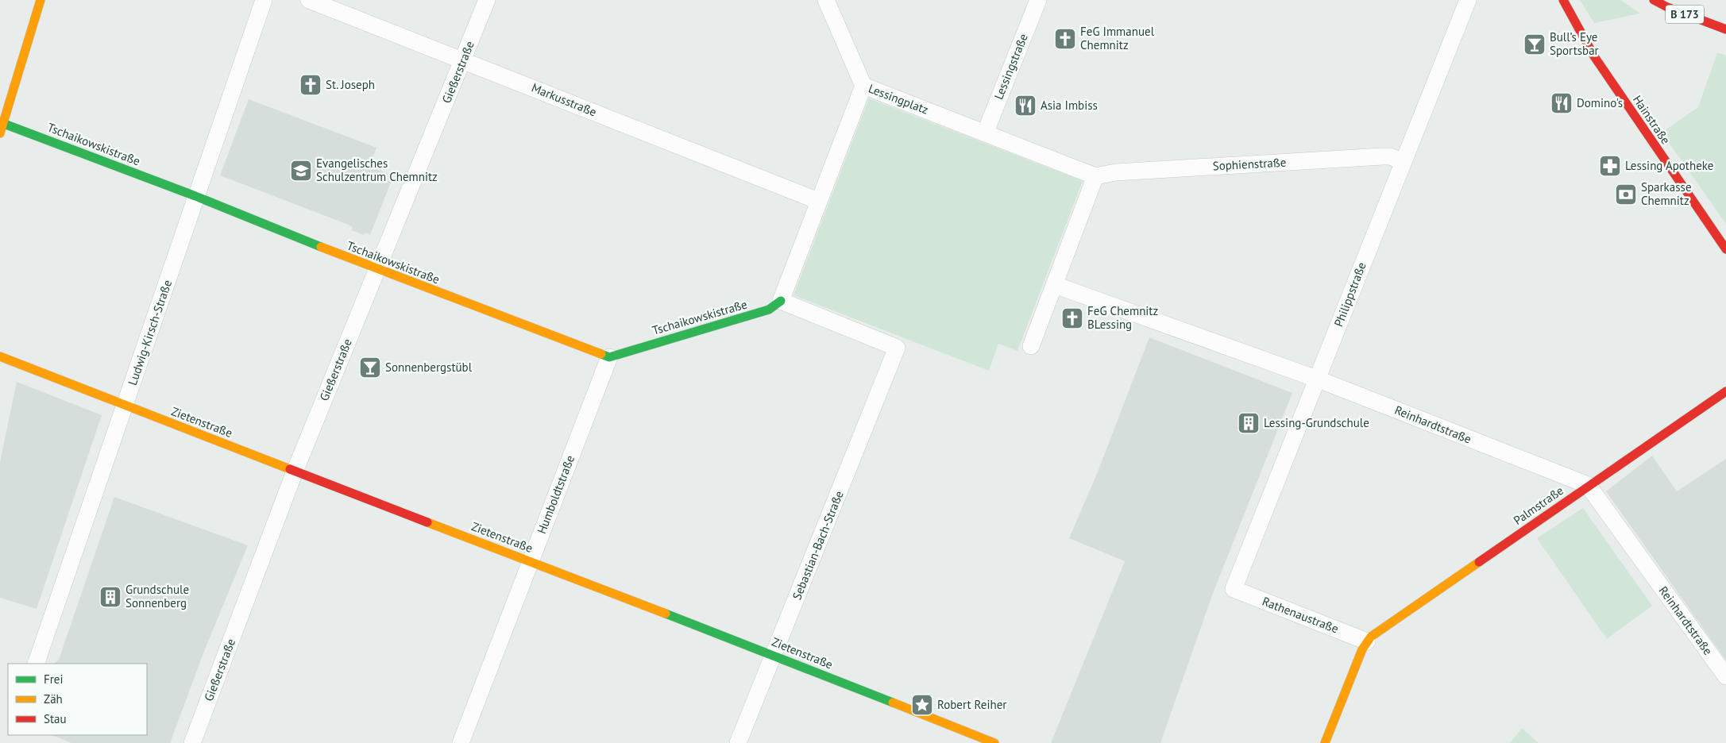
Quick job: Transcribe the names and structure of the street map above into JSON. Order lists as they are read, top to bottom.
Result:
{
  "streets": {
    "street": [
      "B 173",
      "Lessingstraße",
      "Gießerstraße",
      "Lessingplatz",
      "Markusstraße",
      "Hainstraße",
      "Tschaikowskistraße",
      "Sophienstraße",
      "Philippstraße",
      "Ludwig-Kirsch-Straße",
      "Zietenstraße",
      "Reinhardtstraße",
      "Humboldtstraße",
      "Palmstraße",
      "Sebastian-Bach-Straße",
      "Rathenaustraße"
    ]
  },
  "crossings": [
    ["Lessingstraße", "Lessingplatz"],
    ["Gießerstraße", "Markusstraße"],
    ["Gießerstraße", "Tschaikowskistraße"],
    ["Gießerstraße", "Zietenstraße"],
    ["Lessingplatz", "Markusstraße"],
    ["Lessingplatz", "Tschaikowskistraße"],
    ["Lessingplatz", "Sophienstraße"],
    ["Lessingplatz", "Sebastian-Bach-Straße"],
    ["Tschaikowskistraße", "Ludwig-Kirsch-Straße"],
    ["Tschaikowskistraße", "Humboldtstraße"],
    ["Tschaikowskistraße", "Sebastian-Bach-Straße"],
    ["Sophienstraße", "Philippstraße"],
    ["Philippstraße", "Reinhardtstraße"],
    ["Philippstraße", "Rathenaustraße"],
    ["Ludwig-Kirsch-Straße", "Zietenstraße"],
    ["Zietenstraße", "Humboldtstraße"],
    ["Zietenstraße", "Sebastian-Bach-Straße"],
    ["Reinhardtstraße", "Palmstraße"],
    ["Palmstraße", "Rathenaustraße"]
  ],
  "places": {
    "church": ["FeG Immanuel Chemnitz", "St. Joseph", "FeG Chemnitz BLessing"],
    "bar": ["Bull’s Eye Sportsbar", "Sonnenbergstübl"],
    "restaurant": ["Domino's", "Asia Imbiss"],
    "pharmacy": ["Lessing Apotheke"],
    "school or university": ["Evangelisches Schulzentrum Chemnitz"],
    "bank": ["Sparkasse Chemnitz"],
    "building": ["Lessing-Grundschule", "Grundschule Sonnenberg"],
    "place": ["Robert Reiher"]
  },
  "legend": ["Frei", "Zäh", "Stau"]
}
